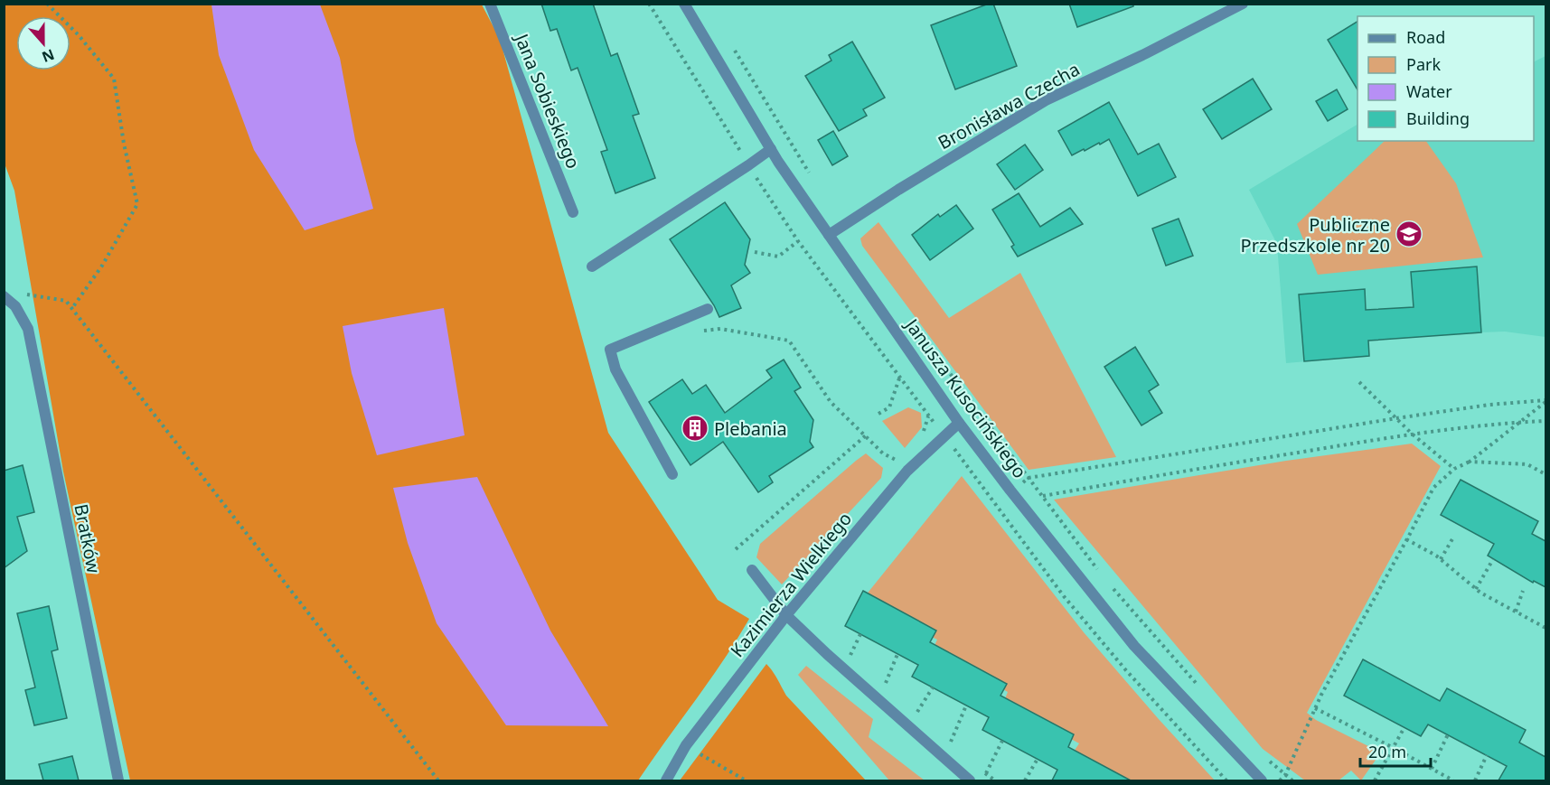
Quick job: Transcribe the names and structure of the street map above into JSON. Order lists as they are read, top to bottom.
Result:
{
  "streets": {
    "street": [
      "Jana Sobieskiego",
      "Bronisława Czecha",
      "Janusza Kusocińskiego",
      "Bratków",
      "Kazimierza Wielkiego"
    ]
  },
  "crossings": [
    ["Bronisława Czecha", "Janusza Kusocińskiego"],
    ["Janusza Kusocińskiego", "Kazimierza Wielkiego"]
  ],
  "places": {
    "school or university": ["Publiczne Przedszkole nr 20"],
    "building": ["Plebania"]
  },
  "legend": [
    "Road",
    "Park",
    "Water",
    "Building"
  ],
  "scale_bar": "20 m",
  "north": "bottom"
}
